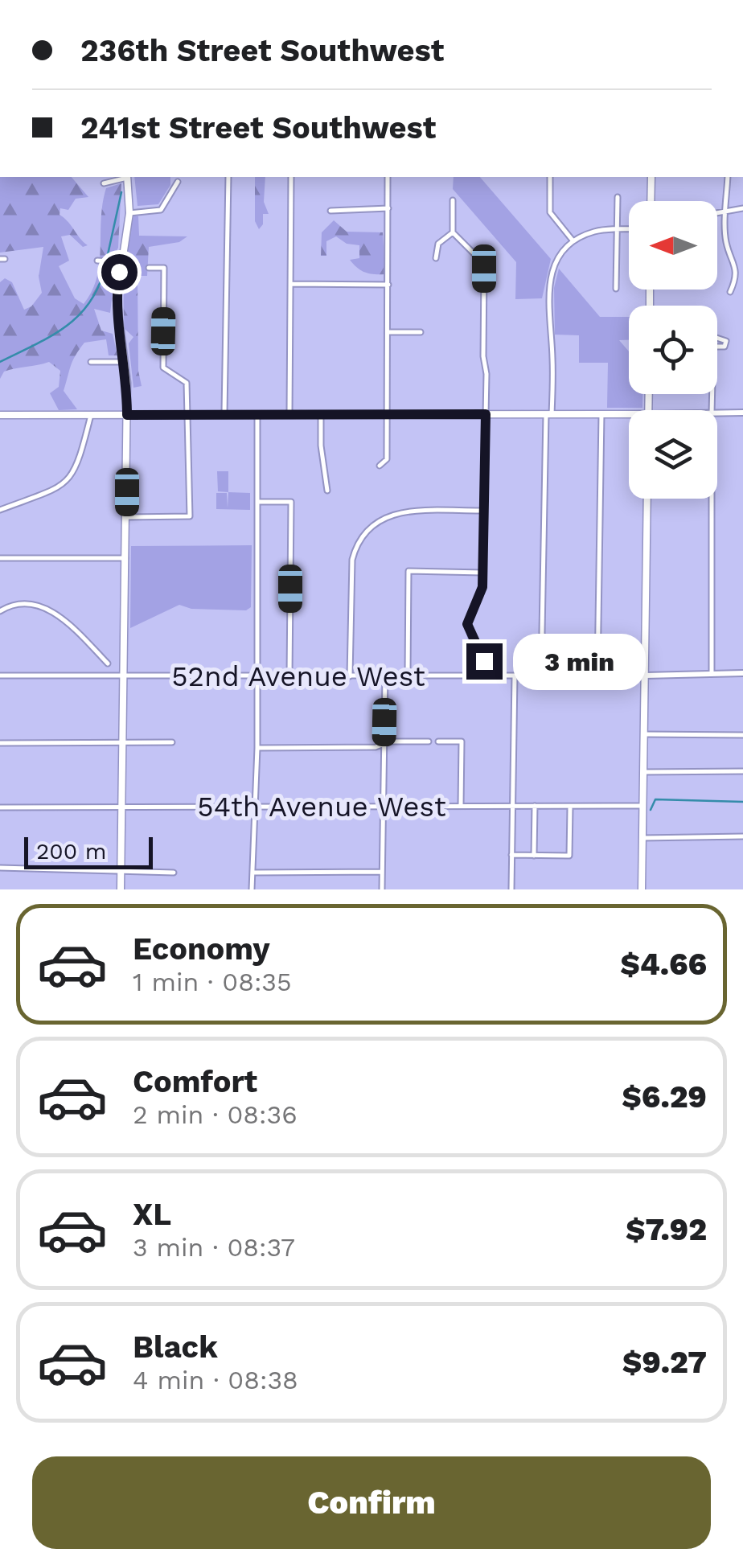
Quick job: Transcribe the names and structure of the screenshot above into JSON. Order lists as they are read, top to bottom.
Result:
{
  "streets": {
    "street": ["52nd Avenue West", "54th Avenue West"]
  },
  "scale_bar": "200 m",
  "north": "left",
  "page": {
    "banner": ["236th Street Southwest", "241st Street Southwest"],
    "bubble": "3 min",
    "scale": "200 m",
    "list": [
      {
        "name": "Economy",
        "note": "1 min · 08:35",
        "value": "$4.66"
      },
      {
        "name": "Comfort",
        "note": "2 min · 08:36",
        "value": "$6.29"
      },
      {
        "name": "XL",
        "note": "3 min · 08:37",
        "value": "$7.92"
      },
      {
        "name": "Black",
        "note": "4 min · 08:38",
        "value": "$9.27"
      }
    ],
    "buttons": "Confirm"
  }
}
